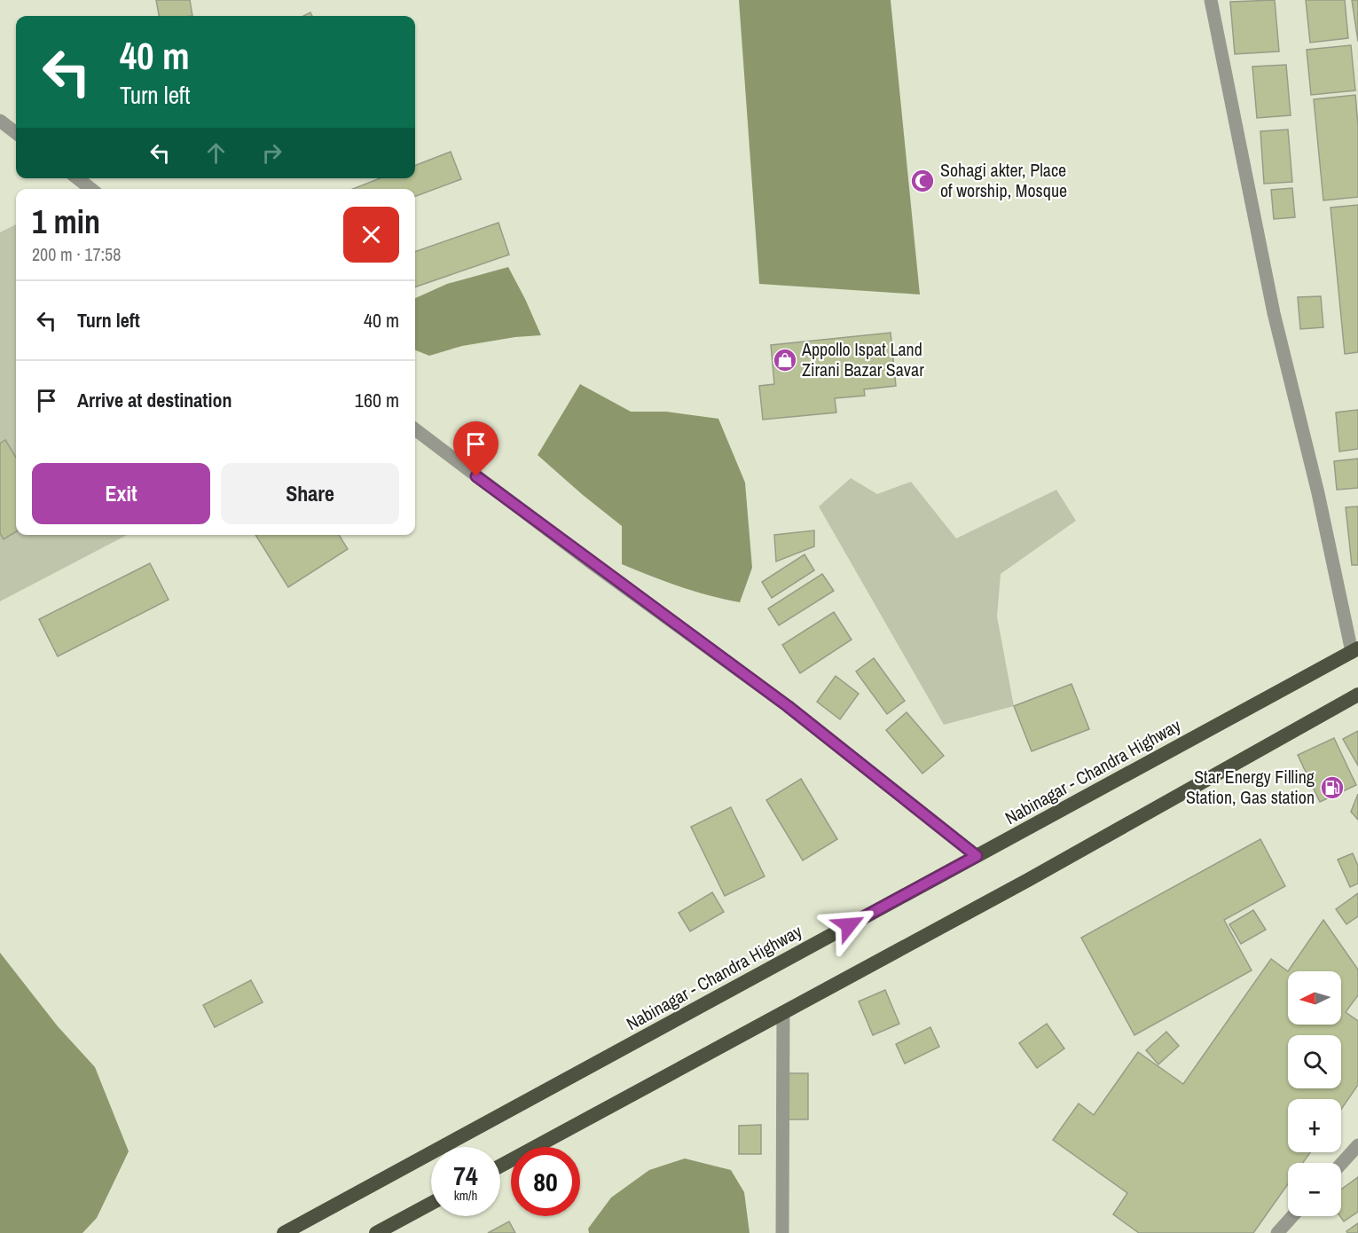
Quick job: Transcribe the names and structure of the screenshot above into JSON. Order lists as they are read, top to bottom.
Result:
{
  "streets": {
    "highway": ["Nabinagar - Chandra Highway"]
  },
  "places": {
    "mosque": ["Sohagi akter, Place of worship, Mosque"],
    "shop": ["Appollo Ispat Land Zirani Bazar Savar"],
    "fuel station": ["Star Energy Filling Station, Gas station"]
  },
  "north": "left",
  "page": {
    "turn": ["40 m", "Turn left"],
    "heading": ["1 min", "200 m · 17:58"],
    "list": [
      {
        "name": "Turn left",
        "value": "40 m"
      },
      {
        "name": "Arrive at destination",
        "value": "160 m"
      }
    ],
    "buttons": ["Exit", "Share"],
    "map_buttons": ["+", "−"],
    "speed": "74 km/h",
    "limit": "80"
  }
}
